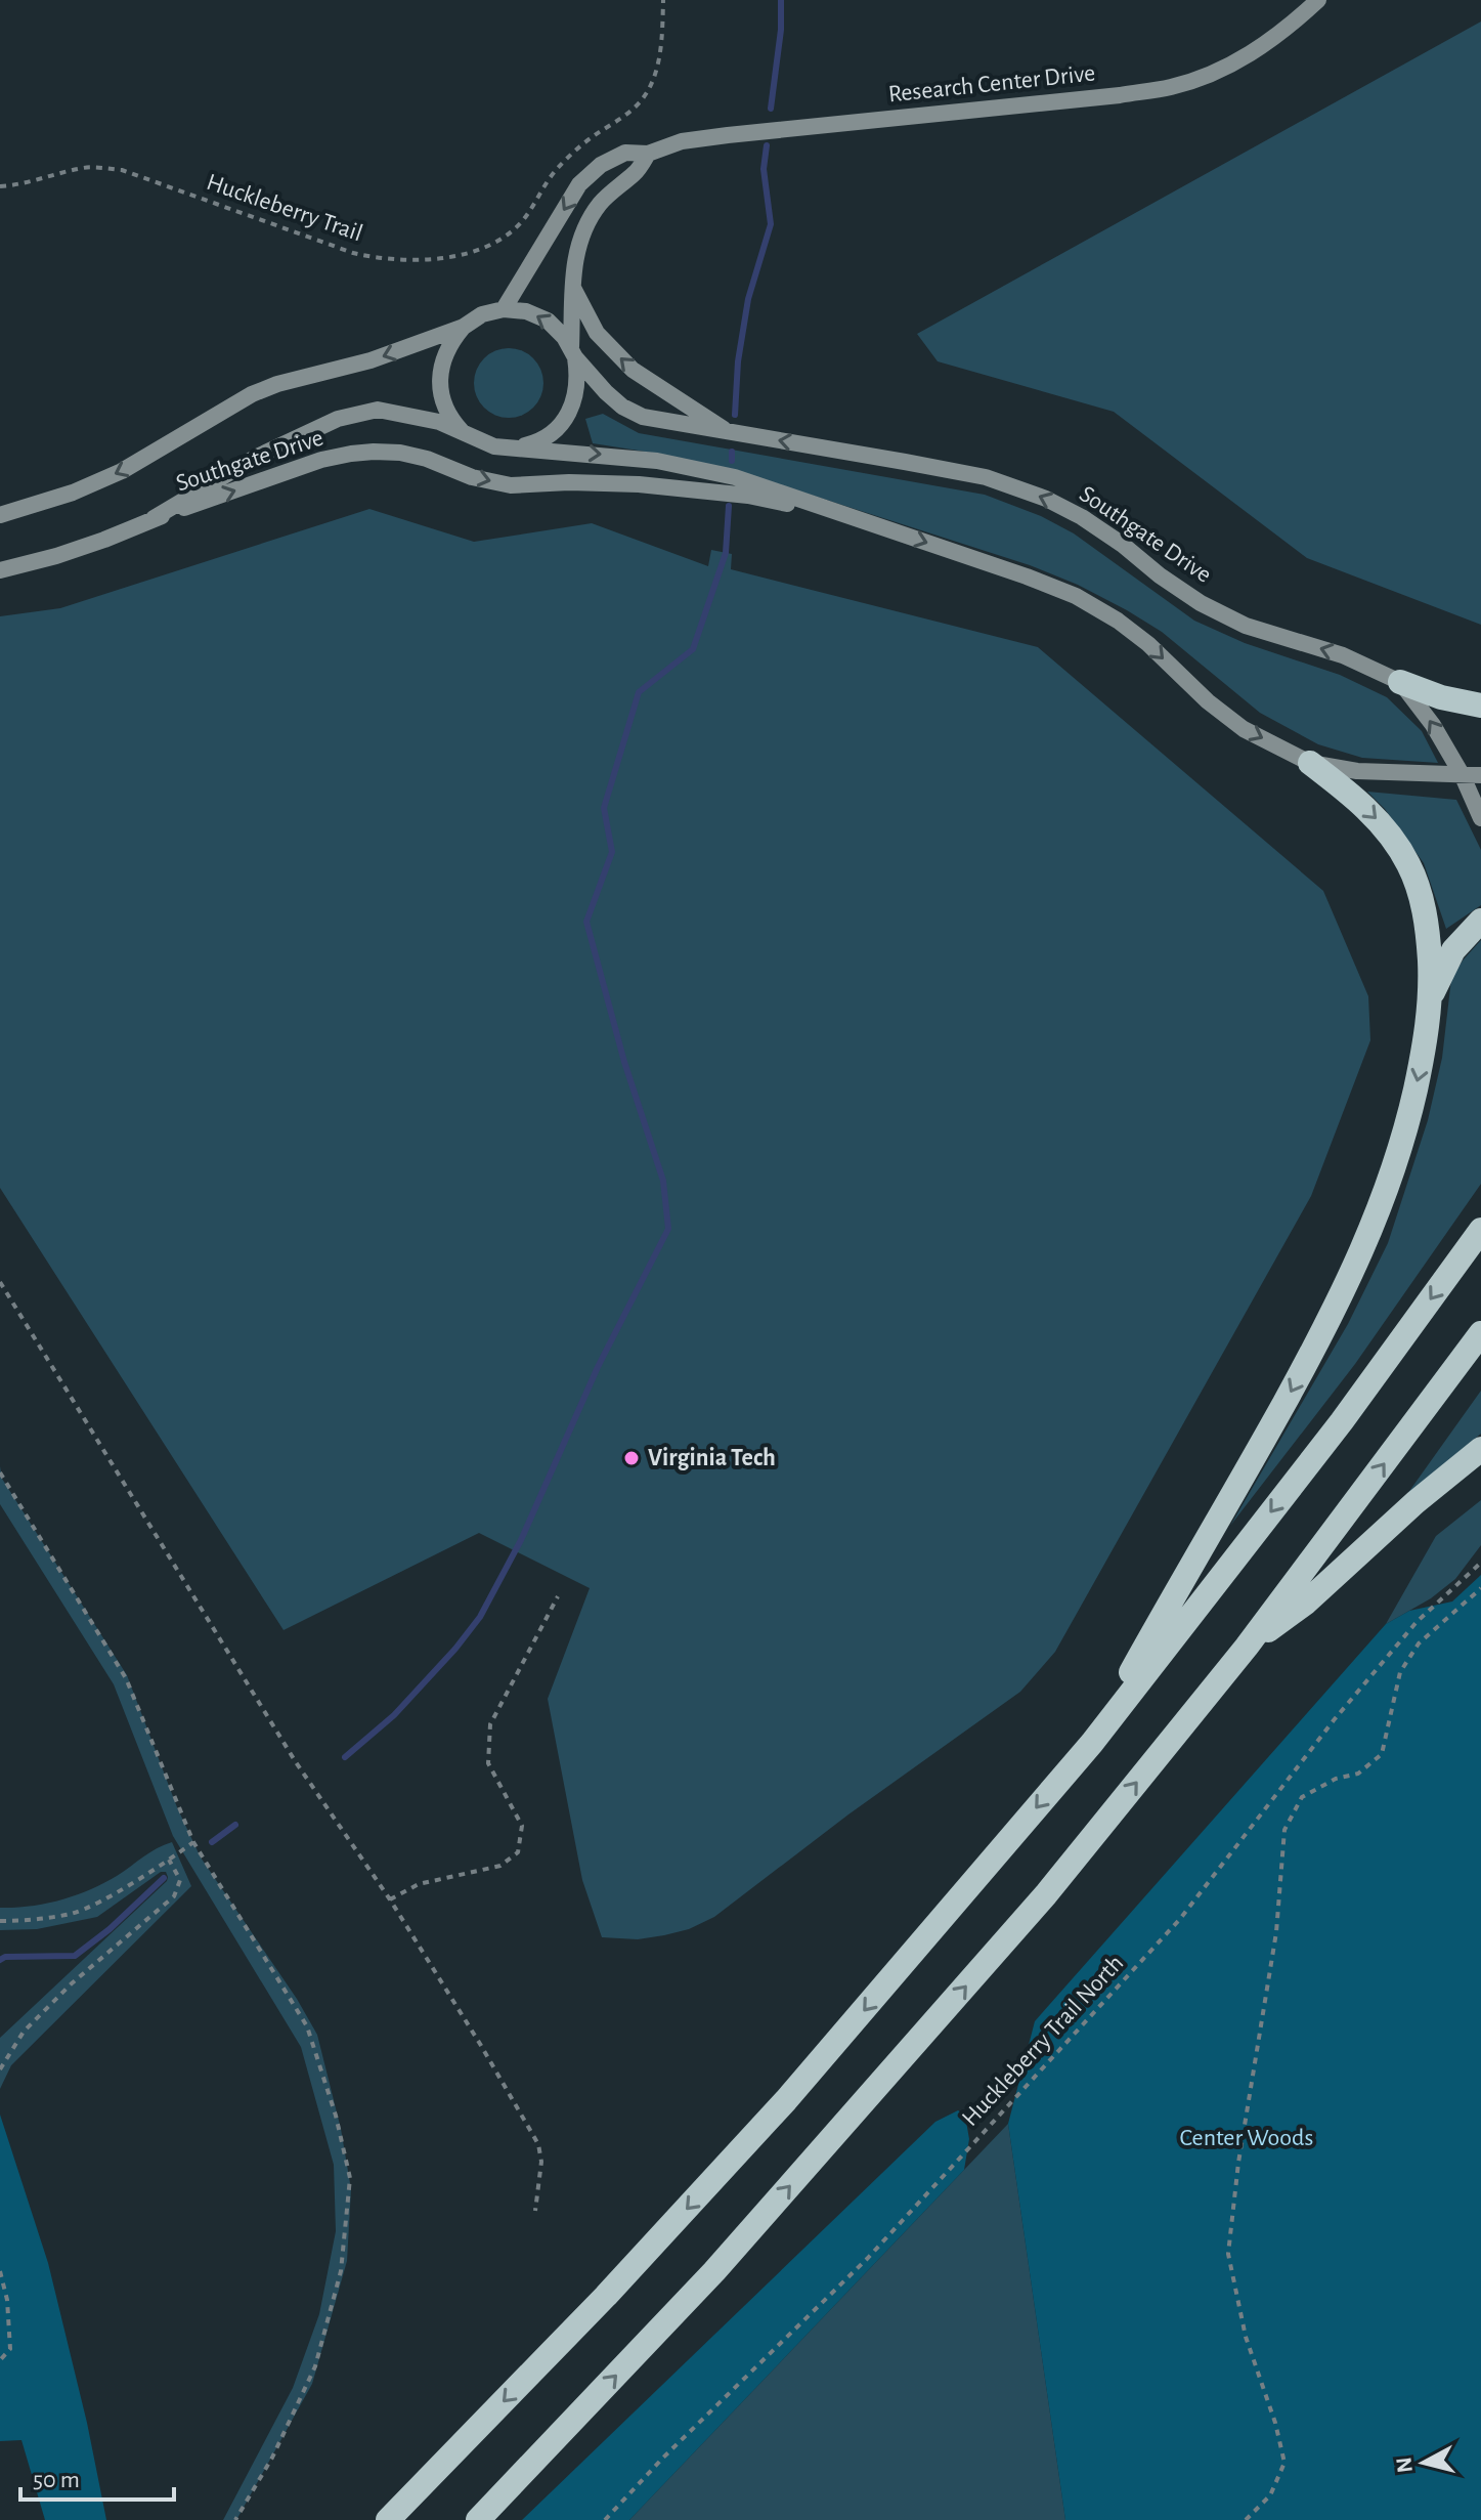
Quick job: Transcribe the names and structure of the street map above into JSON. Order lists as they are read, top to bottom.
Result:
{
  "streets": {
    "main road": ["Research Center Drive", "Southgate Drive"],
    "path": ["Huckleberry Trail", "Huckleberry Trail North"]
  },
  "crossings": [
    ["Research Center Drive", "Southgate Drive"]
  ],
  "parks": ["Center Woods"],
  "places": ["Virginia Tech"],
  "scale_bar": "50 m",
  "north": "left"
}
